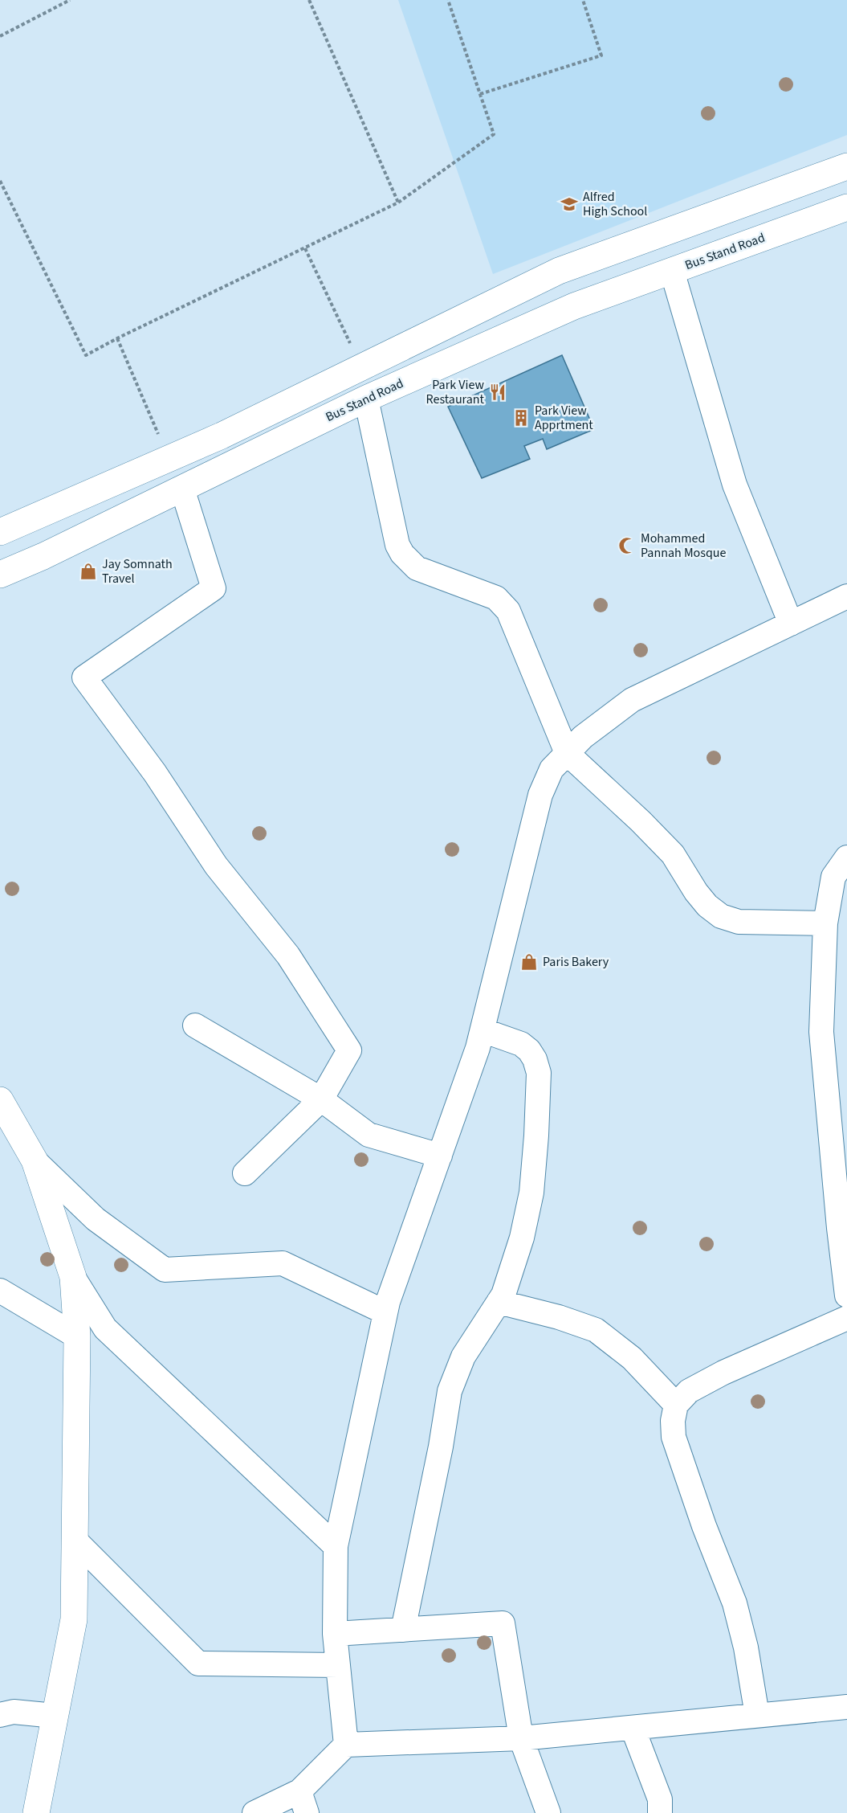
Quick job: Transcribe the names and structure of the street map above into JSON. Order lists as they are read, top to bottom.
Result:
{
  "streets": {
    "main road": ["Bus Stand Road"]
  },
  "places": {
    "school or university": ["Alfred High School"],
    "restaurant": ["Park View Restaurant"],
    "building": ["Park View Apprtment"],
    "mosque": ["Mohammed Pannah Mosque"],
    "shop": ["Jay Somnath Travel", "Paris Bakery"]
  }
}
